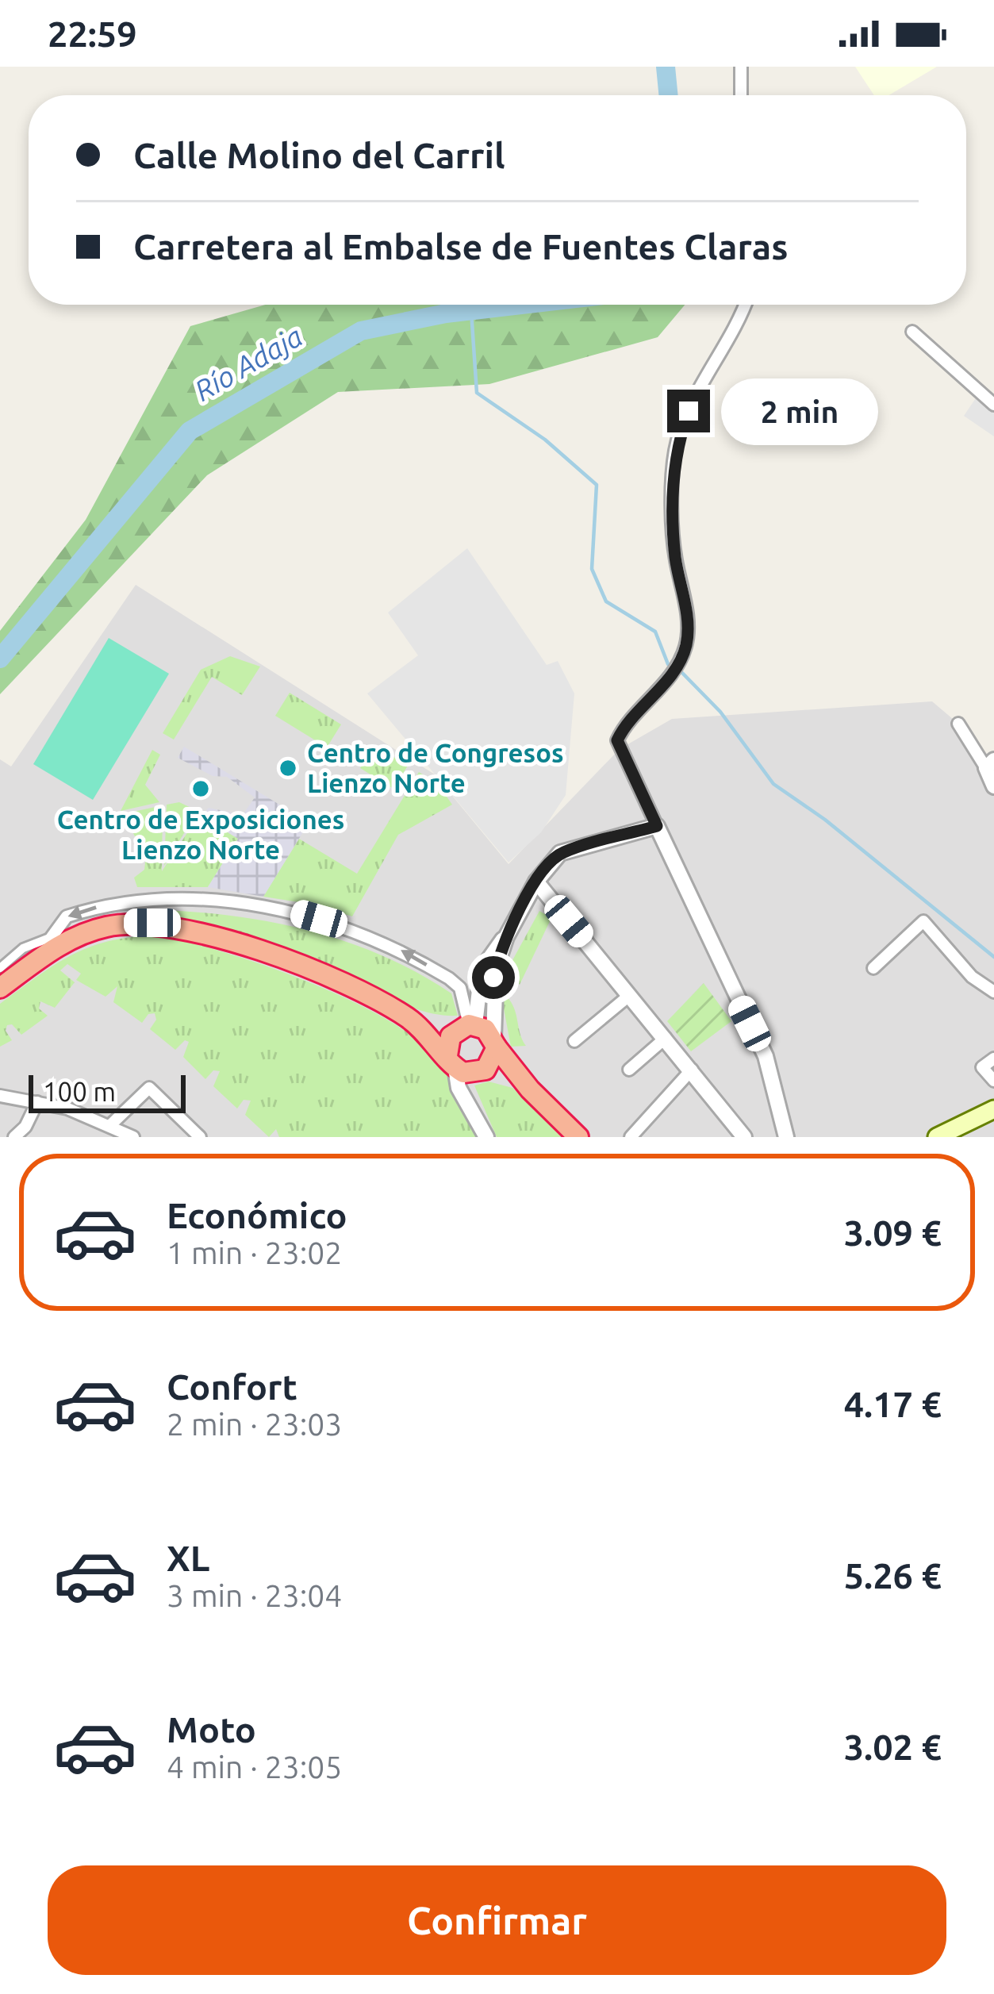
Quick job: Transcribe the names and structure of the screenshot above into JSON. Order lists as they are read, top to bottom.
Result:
{
  "water": ["Río Adaja"],
  "places": ["Centro de Congresos Lienzo Norte", "Centro de Exposiciones Lienzo Norte"],
  "scale_bar": "100 m",
  "page": {
    "status": "22:59",
    "banner": ["Calle Molino del Carril", "Carretera al Embalse de Fuentes Claras"],
    "bubble": "2 min",
    "scale": "100 m",
    "list": [
      {
        "name": "Económico",
        "note": "1 min · 23:02",
        "value": "3.09 €"
      },
      {
        "name": "Confort",
        "note": "2 min · 23:03",
        "value": "4.17 €"
      },
      {
        "name": "XL",
        "note": "3 min · 23:04",
        "value": "5.26 €"
      },
      {
        "name": "Moto",
        "note": "4 min · 23:05",
        "value": "3.02 €"
      }
    ],
    "buttons": "Confirmar"
  }
}
